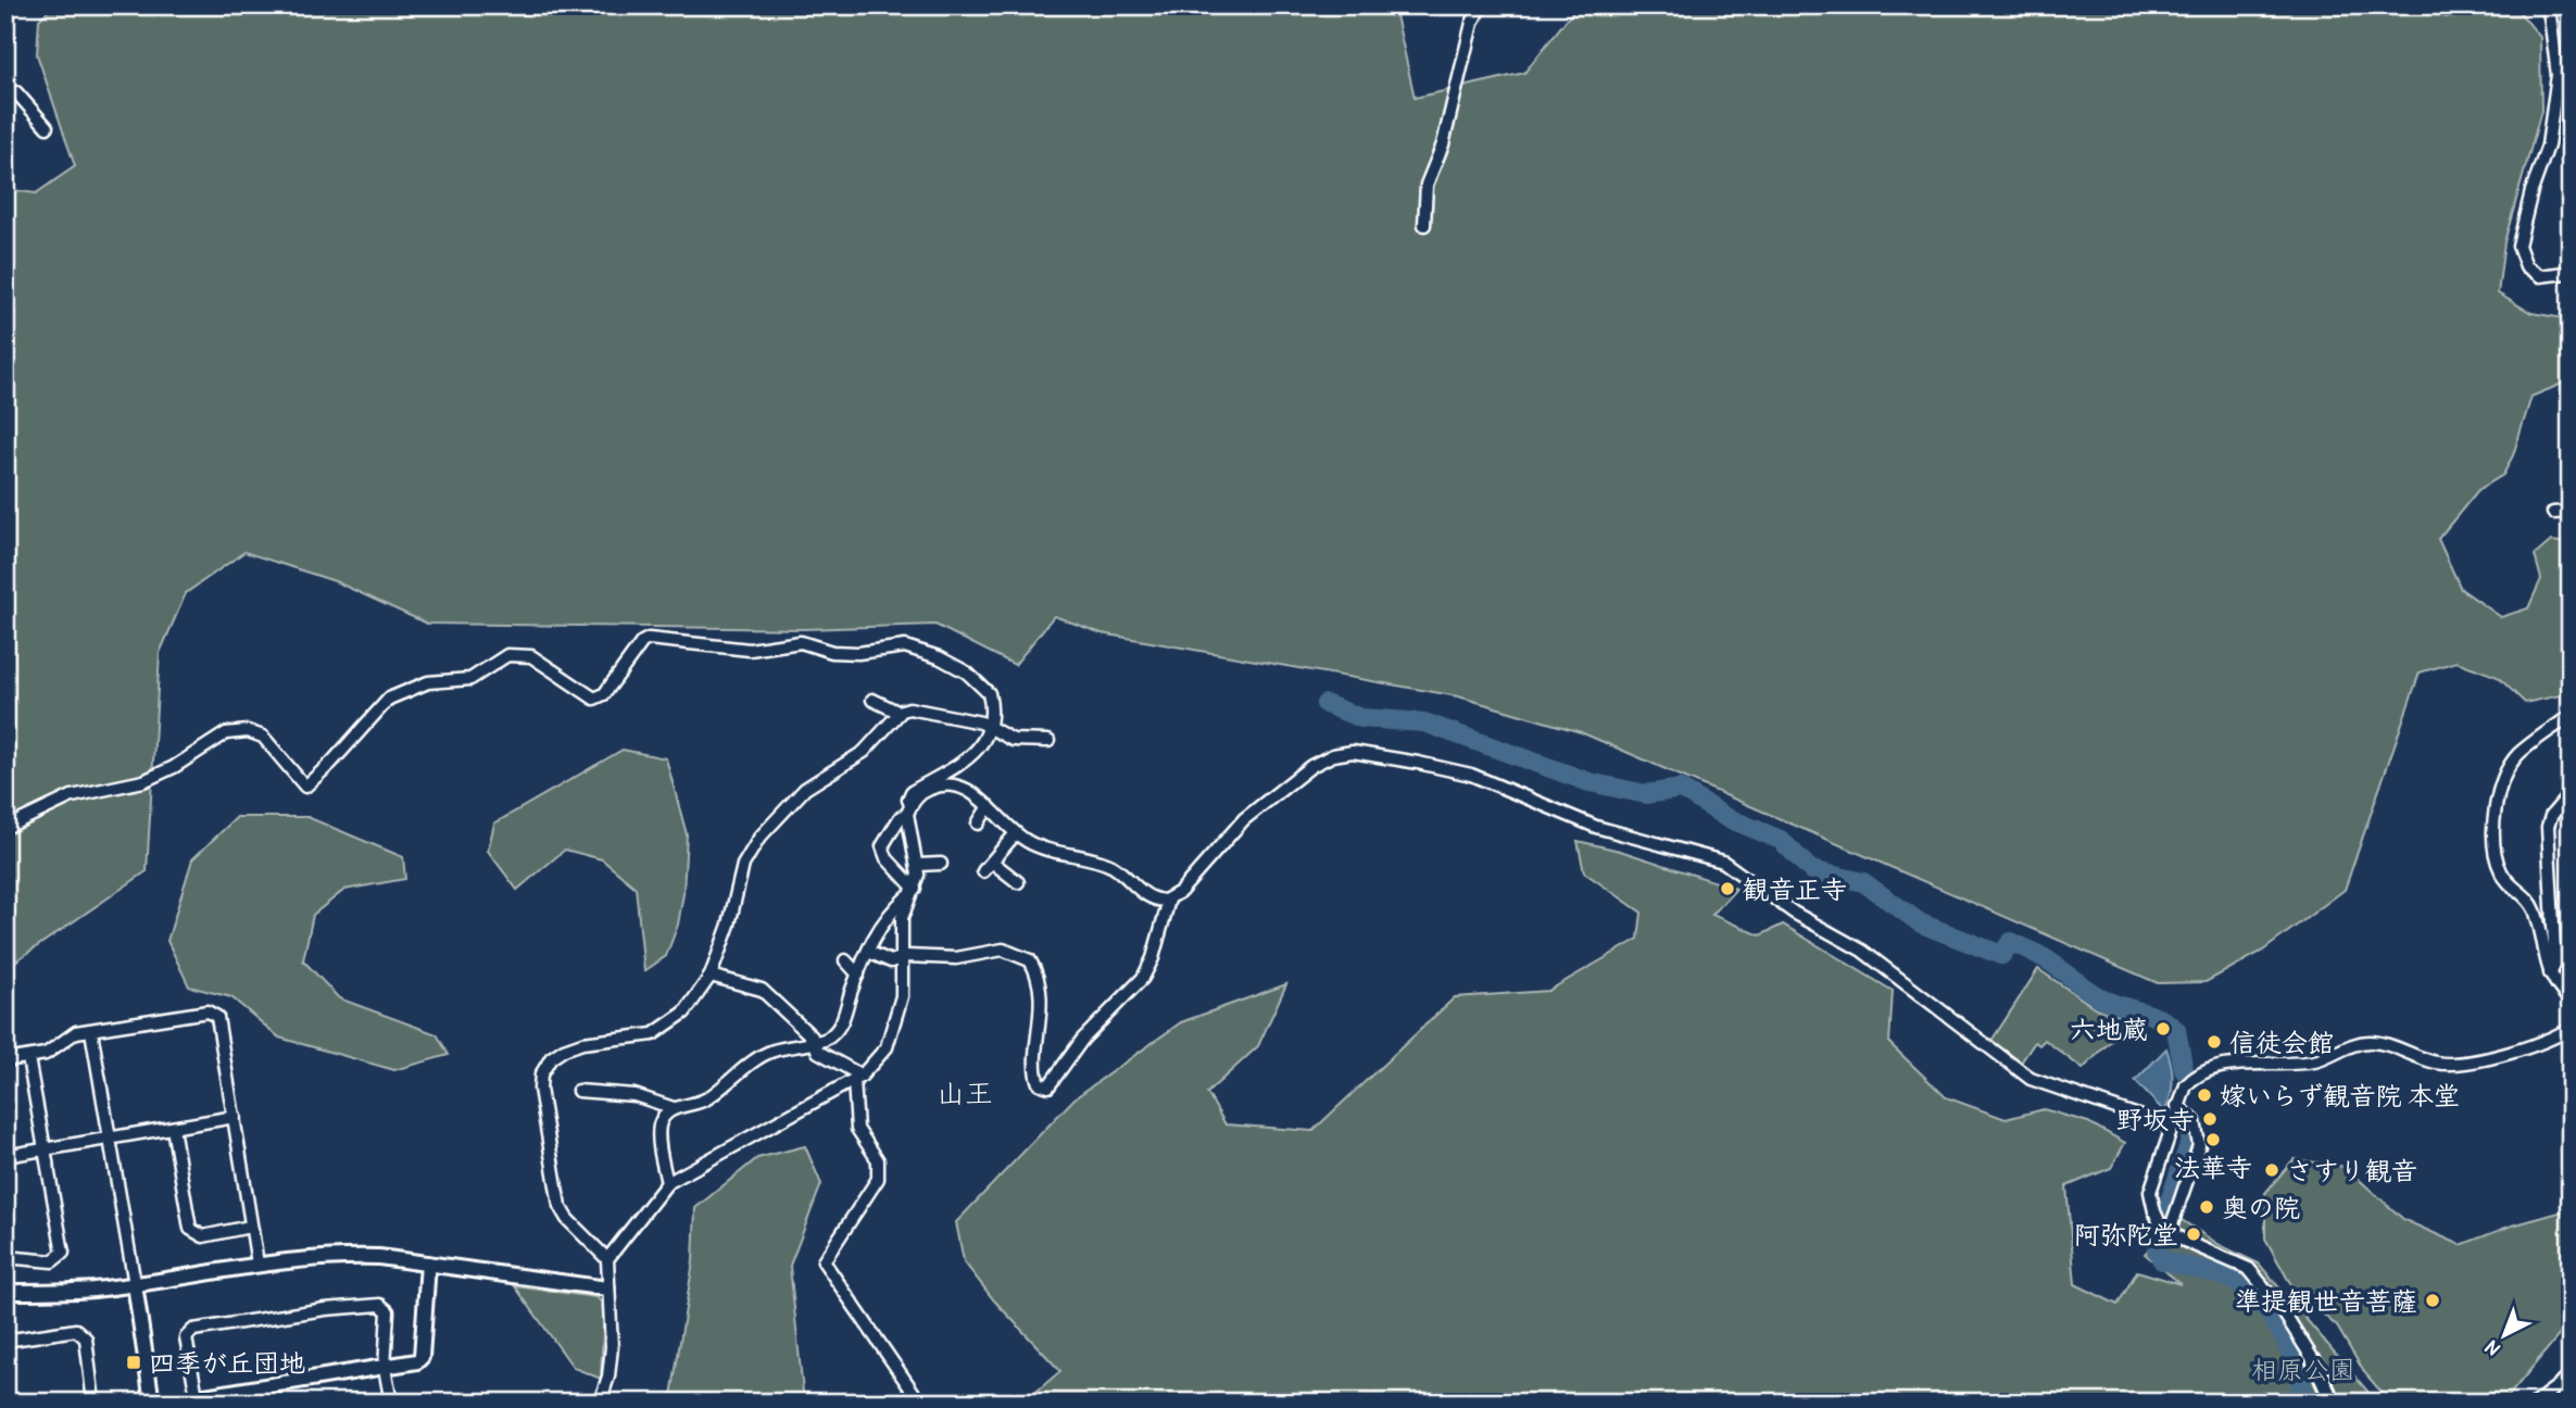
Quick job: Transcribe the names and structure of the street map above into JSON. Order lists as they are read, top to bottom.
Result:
{
  "districts": ["山王"],
  "parks": ["相原公園"],
  "places": {
    "other": [
      "観音正寺",
      "六地蔵",
      "信徒会館",
      "嫁いらず観音院 本堂",
      "野坂寺",
      "法華寺",
      "さすり観音",
      "奥の院",
      "阿弥陀堂",
      "準提観世音菩薩"
    ],
    "transit": ["四季が丘団地"]
  },
  "north": "bottom left"
}
